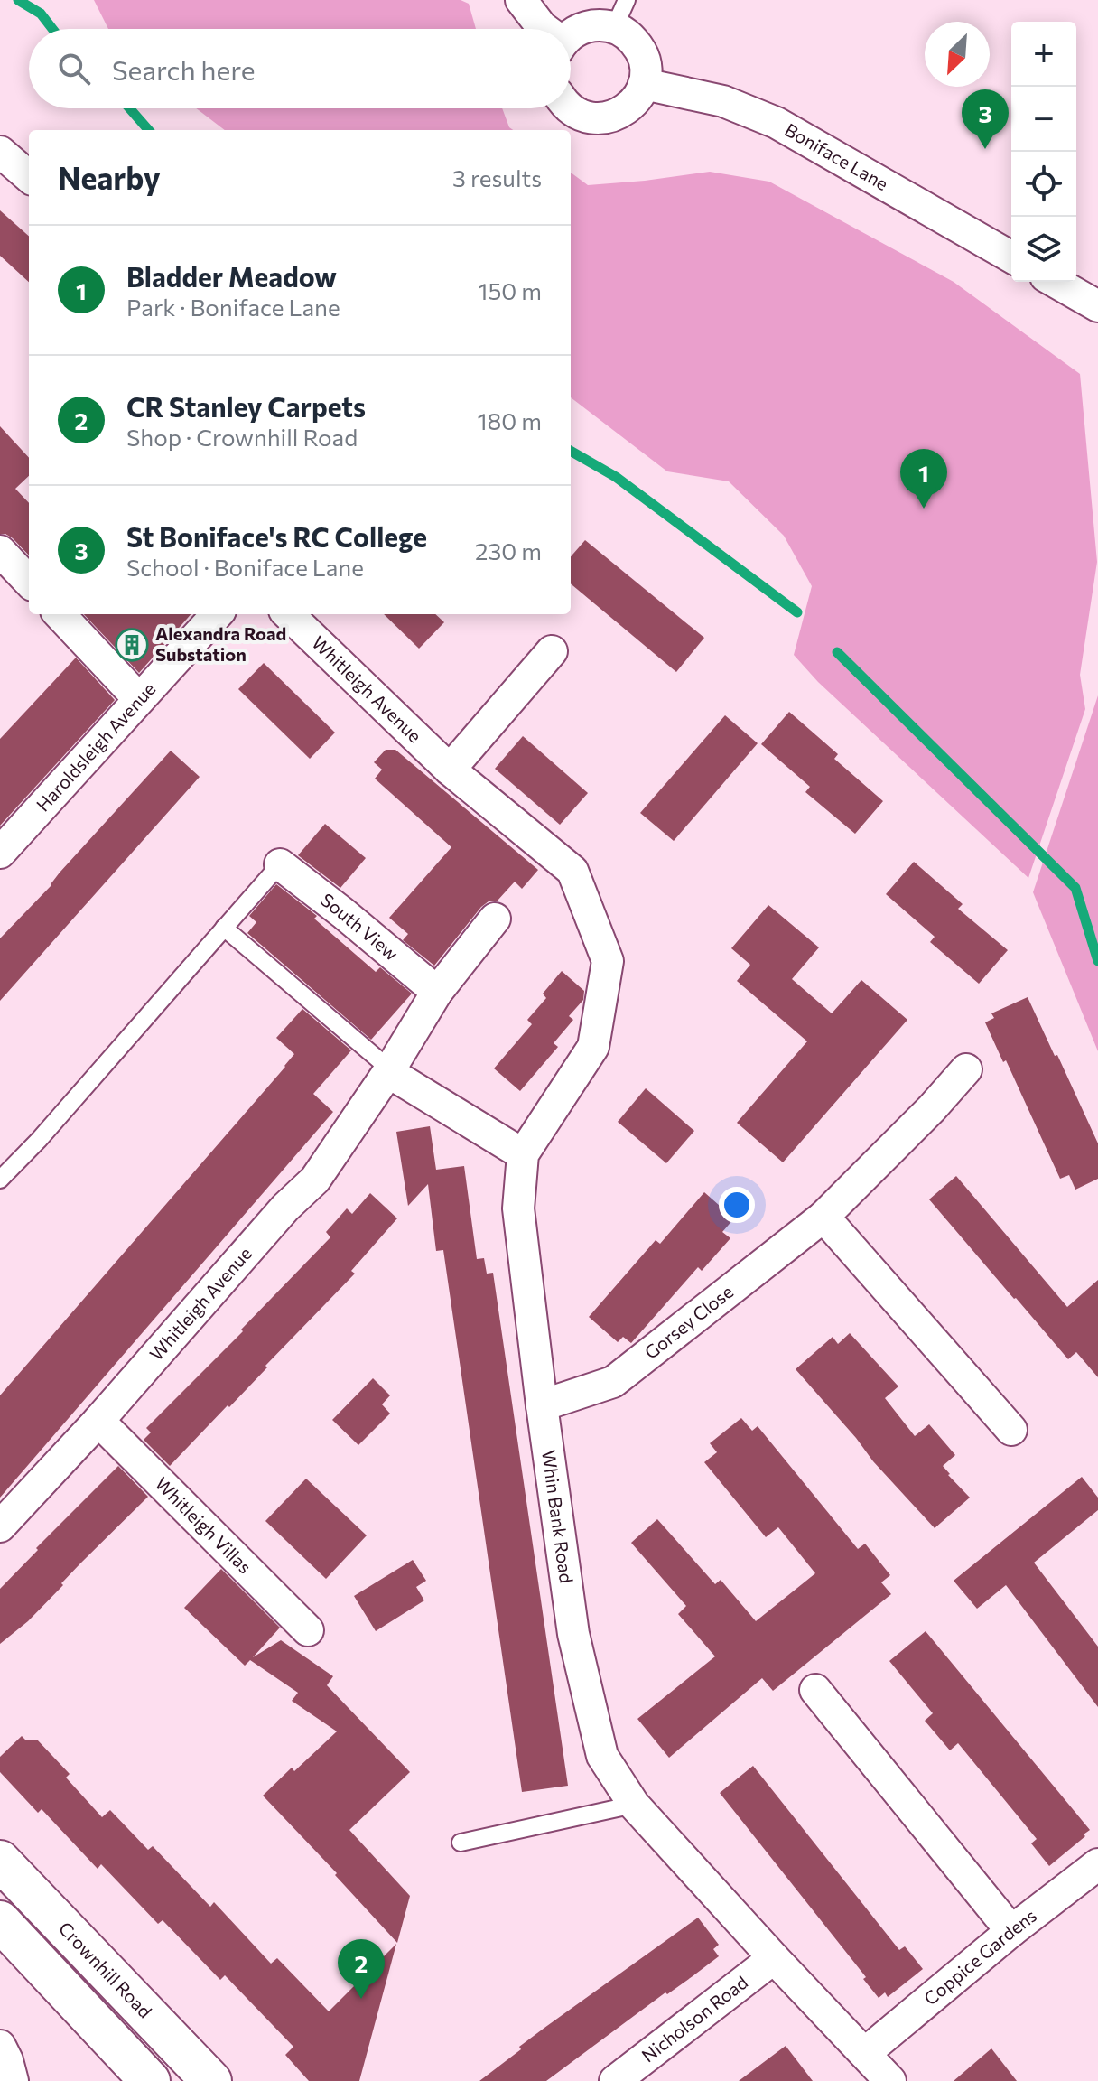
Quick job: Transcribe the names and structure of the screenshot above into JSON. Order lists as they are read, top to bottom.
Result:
{
  "streets": {
    "main road": ["Crownhill Road"],
    "street": [
      "Boniface Lane",
      "Whitleigh Avenue",
      "Haroldsleigh Avenue",
      "South View",
      "Gorsey Close",
      "Whin Bank Road",
      "Whitleigh Villas",
      "Coppice Gardens",
      "Nicholson Road"
    ]
  },
  "crossings": [
    ["Whitleigh Avenue", "South View"],
    ["Whitleigh Avenue", "Whin Bank Road"],
    ["Whitleigh Avenue", "Whitleigh Villas"],
    ["Gorsey Close", "Whin Bank Road"],
    ["Whin Bank Road", "Coppice Gardens"],
    ["Whin Bank Road", "Nicholson Road"]
  ],
  "places": {
    "building": ["Alexandra Road Substation"]
  },
  "north": "bottom left",
  "page": {
    "map_buttons": ["+", "−"],
    "search": "Search here",
    "pins": ["3", "1", "2"],
    "heading": ["Nearby", "3 results"],
    "list": [
      {
        "mark": "1",
        "name": "Bladder Meadow",
        "note": "Park · Boniface Lane",
        "value": "150 m"
      },
      {
        "mark": "2",
        "name": "CR Stanley Carpets",
        "note": "Shop · Crownhill Road",
        "value": "180 m"
      },
      {
        "mark": "3",
        "name": "St Boniface's RC College",
        "note": "School · Boniface Lane",
        "value": "230 m"
      }
    ]
  }
}
